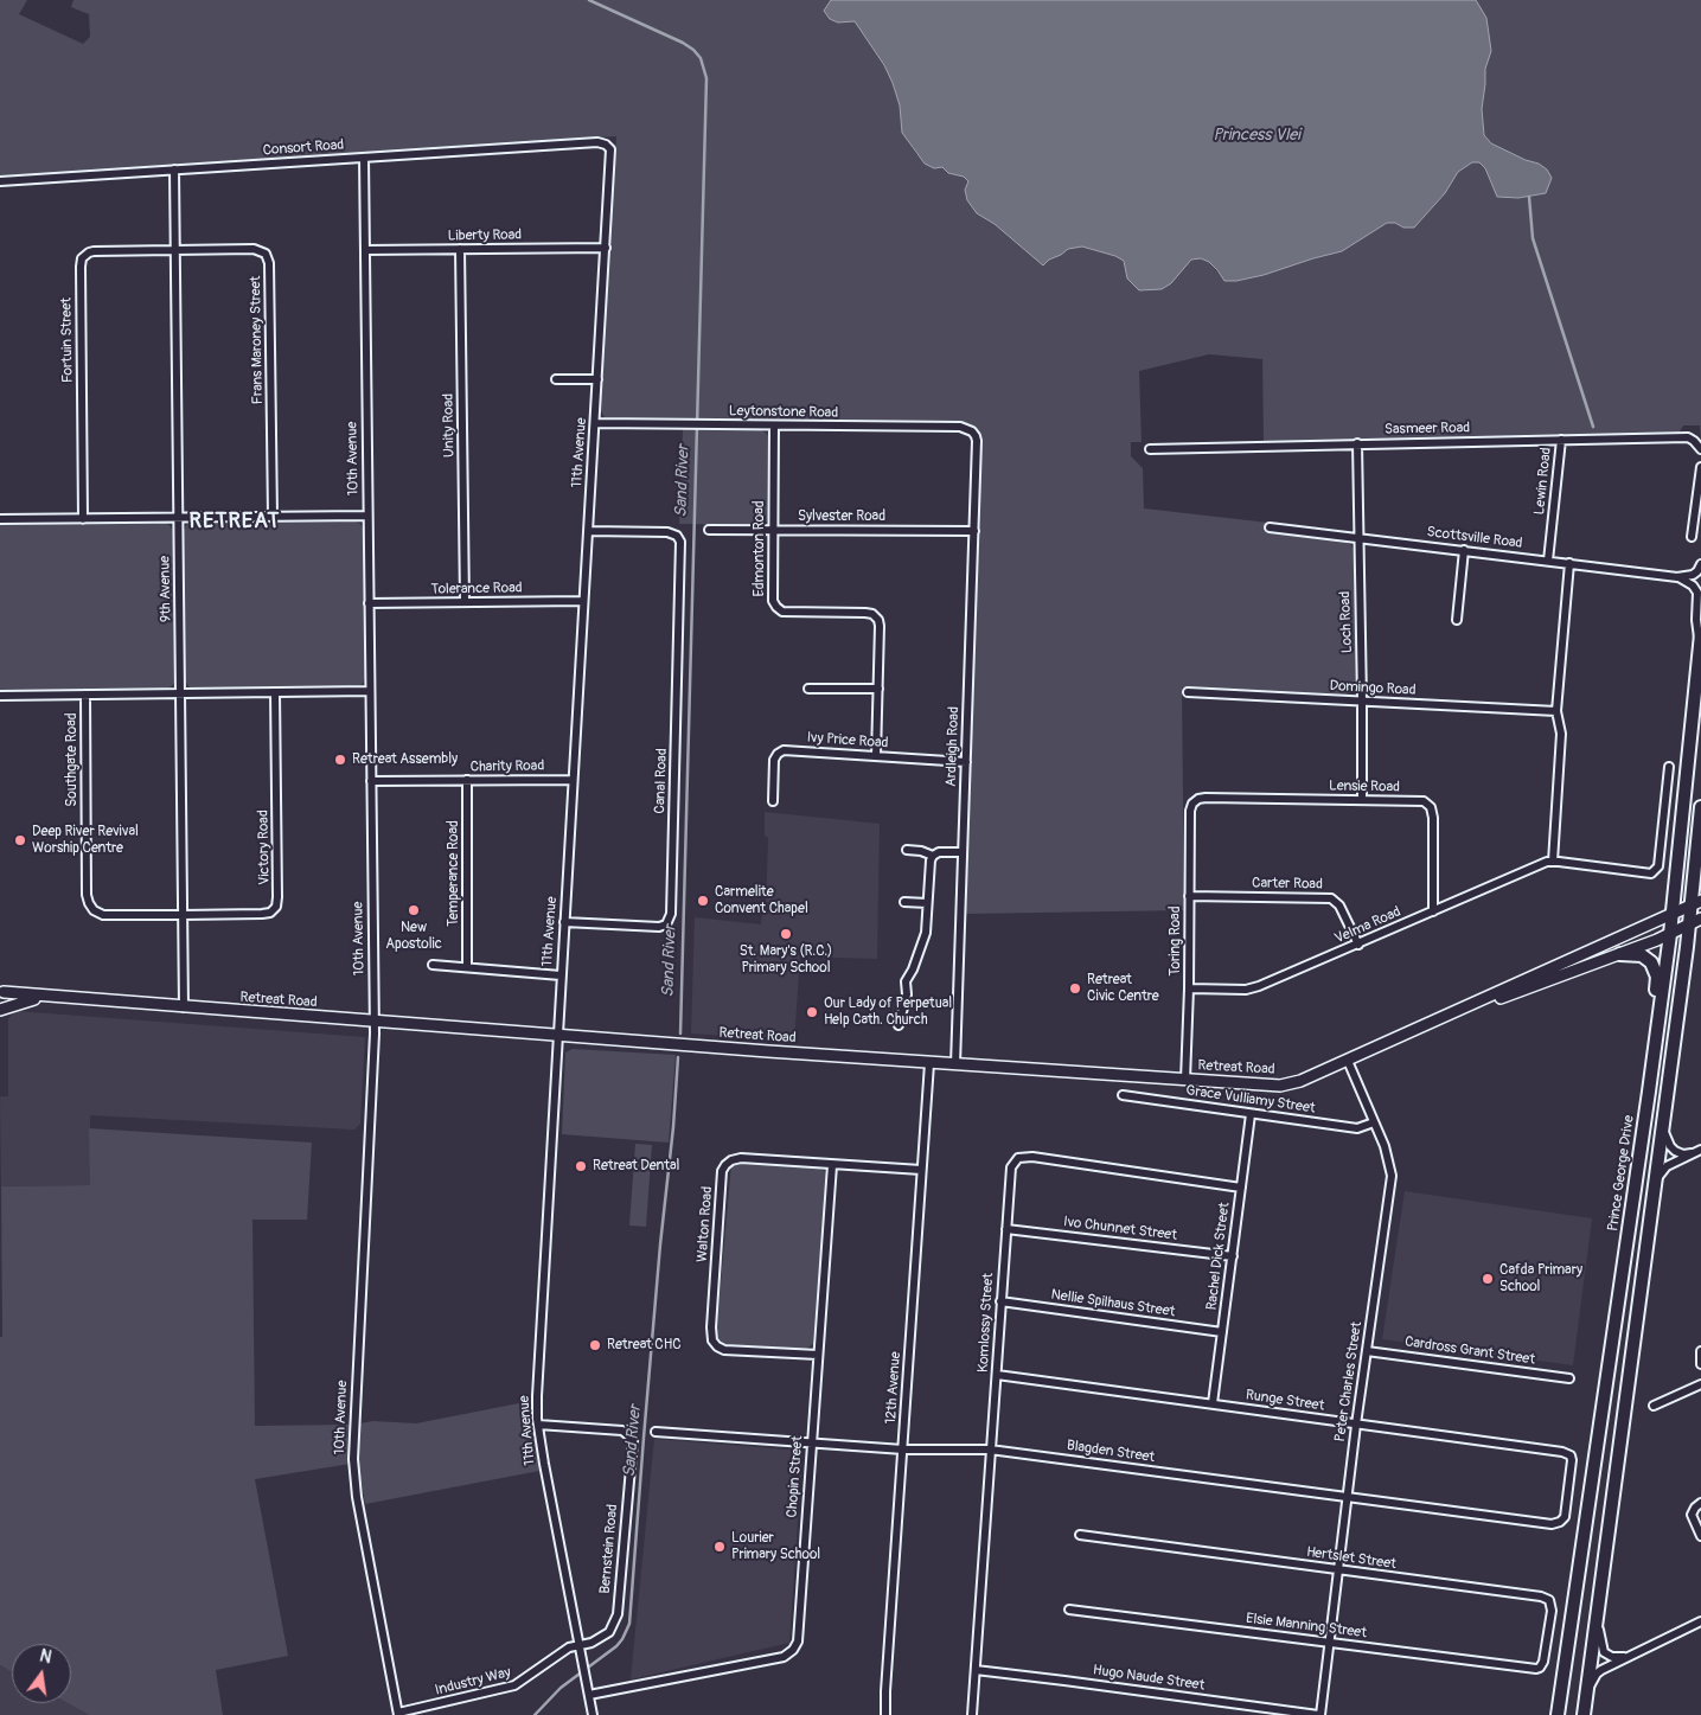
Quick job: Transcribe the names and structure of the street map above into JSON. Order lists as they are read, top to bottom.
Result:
{
  "streets": {
    "main road": ["Retreat Road", "Prince George Drive"],
    "street": [
      "Consort Road",
      "Liberty Road",
      "Fortuin Street",
      "Frans Maroney Street",
      "Leytonstone Road",
      "Unity Road",
      "Sasmeer Road",
      "11th Avenue",
      "10th Avenue",
      "Lewin Road",
      "Sylvester Road",
      "Scottsville Road",
      "Edmonton Road",
      "9th Avenue",
      "Tolerance Road",
      "Loch Road",
      "Domingo Road",
      "Ivy Price Road",
      "Ardleigh Road",
      "Southgate Road",
      "Charity Road",
      "Canal Road",
      "Lensie Road",
      "Victory Road",
      "Temperance Road",
      "Carter Road",
      "Velma Road",
      "Toring Road",
      "Grace Vulliamy Street",
      "Walton Road",
      "Ivo Chunnet Street",
      "Rachel Dick Street",
      "Nellie Spilhaus Street",
      "Komlossy Street",
      "Cardross Grant Street",
      "Peter Charles Street",
      "12th Avenue",
      "Runge Street",
      "Blagden Street",
      "Chopin Street",
      "Bernstein Road",
      "Hertslet Street",
      "Elsie Manning Street",
      "Hugo Naude Street",
      "Industry Way"
    ]
  },
  "crossings": [
    ["Consort Road", "11th Avenue"],
    ["Consort Road", "10th Avenue"],
    ["Consort Road", "9th Avenue"],
    ["Liberty Road", "Unity Road"],
    ["Liberty Road", "11th Avenue"],
    ["Liberty Road", "10th Avenue"],
    ["Fortuin Street", "Frans Maroney Street"],
    ["Fortuin Street", "9th Avenue"],
    ["Frans Maroney Street", "9th Avenue"],
    ["Leytonstone Road", "11th Avenue"],
    ["Leytonstone Road", "Edmonton Road"],
    ["Leytonstone Road", "Ardleigh Road"],
    ["Unity Road", "Tolerance Road"],
    ["Sasmeer Road", "Lewin Road"],
    ["Sasmeer Road", "Loch Road"],
    ["11th Avenue", "Tolerance Road"],
    ["11th Avenue", "Charity Road"],
    ["11th Avenue", "Canal Road"],
    ["11th Avenue", "Retreat Road"],
    ["11th Avenue", "Chopin Street"],
    ["11th Avenue", "Bernstein Road"],
    ["11th Avenue", "Industry Way"],
    ["10th Avenue", "Tolerance Road"],
    ["10th Avenue", "Charity Road"],
    ["10th Avenue", "Retreat Road"],
    ["10th Avenue", "Industry Way"],
    ["Lewin Road", "Scottsville Road"],
    ["Sylvester Road", "Edmonton Road"],
    ["Sylvester Road", "Ardleigh Road"],
    ["Scottsville Road", "Loch Road"],
    ["Edmonton Road", "Ivy Price Road"],
    ["9th Avenue", "Southgate Road"],
    ["9th Avenue", "Victory Road"],
    ["9th Avenue", "Retreat Road"],
    ["Loch Road", "Domingo Road"],
    ["Loch Road", "Lensie Road"],
    ["Ivy Price Road", "Ardleigh Road"],
    ["Ardleigh Road", "Retreat Road"],
    ["Southgate Road", "Victory Road"],
    ["Charity Road", "Temperance Road"],
    ["Lensie Road", "Velma Road"],
    ["Lensie Road", "Toring Road"],
    ["Carter Road", "Velma Road"],
    ["Carter Road", "Toring Road"],
    ["Velma Road", "Toring Road"],
    ["Toring Road", "Retreat Road"],
    ["Retreat Road", "Prince George Drive"],
    ["Retreat Road", "Peter Charles Street"],
    ["Retreat Road", "12th Avenue"],
    ["Grace Vulliamy Street", "Rachel Dick Street"],
    ["Grace Vulliamy Street", "Peter Charles Street"],
    ["Walton Road", "12th Avenue"],
    ["Walton Road", "Chopin Street"],
    ["Ivo Chunnet Street", "Rachel Dick Street"],
    ["Ivo Chunnet Street", "Komlossy Street"],
    ["Rachel Dick Street", "Nellie Spilhaus Street"],
    ["Rachel Dick Street", "Komlossy Street"],
    ["Rachel Dick Street", "Runge Street"],
    ["Nellie Spilhaus Street", "Komlossy Street"],
    ["Komlossy Street", "Runge Street"],
    ["Komlossy Street", "Blagden Street"],
    ["Komlossy Street", "Hugo Naude Street"],
    ["Cardross Grant Street", "Peter Charles Street"],
    ["Peter Charles Street", "Runge Street"],
    ["Peter Charles Street", "Blagden Street"],
    ["Peter Charles Street", "Hertslet Street"],
    ["Peter Charles Street", "Elsie Manning Street"],
    ["Peter Charles Street", "Hugo Naude Street"],
    ["12th Avenue", "Blagden Street"],
    ["Runge Street", "Blagden Street"],
    ["Blagden Street", "Chopin Street"],
    ["Bernstein Road", "Industry Way"],
    ["Hertslet Street", "Elsie Manning Street"]
  ],
  "districts": ["RETREAT"],
  "water": ["Princess Vlei", "Sand River"],
  "places": [
    "Retreat Assembly",
    "Deep River Revival Worship Centre",
    "Carmelite Convent Chapel",
    "New Apostolic",
    "St. Mary's (R.C.) Primary School",
    "Retreat Civic Centre",
    "Our Lady of Perpetual Help Cath. Church",
    "Retreat Dental",
    "Cafda Primary School",
    "Retreat CHC",
    "Lourier Primary School"
  ],
  "north": "top"
}
